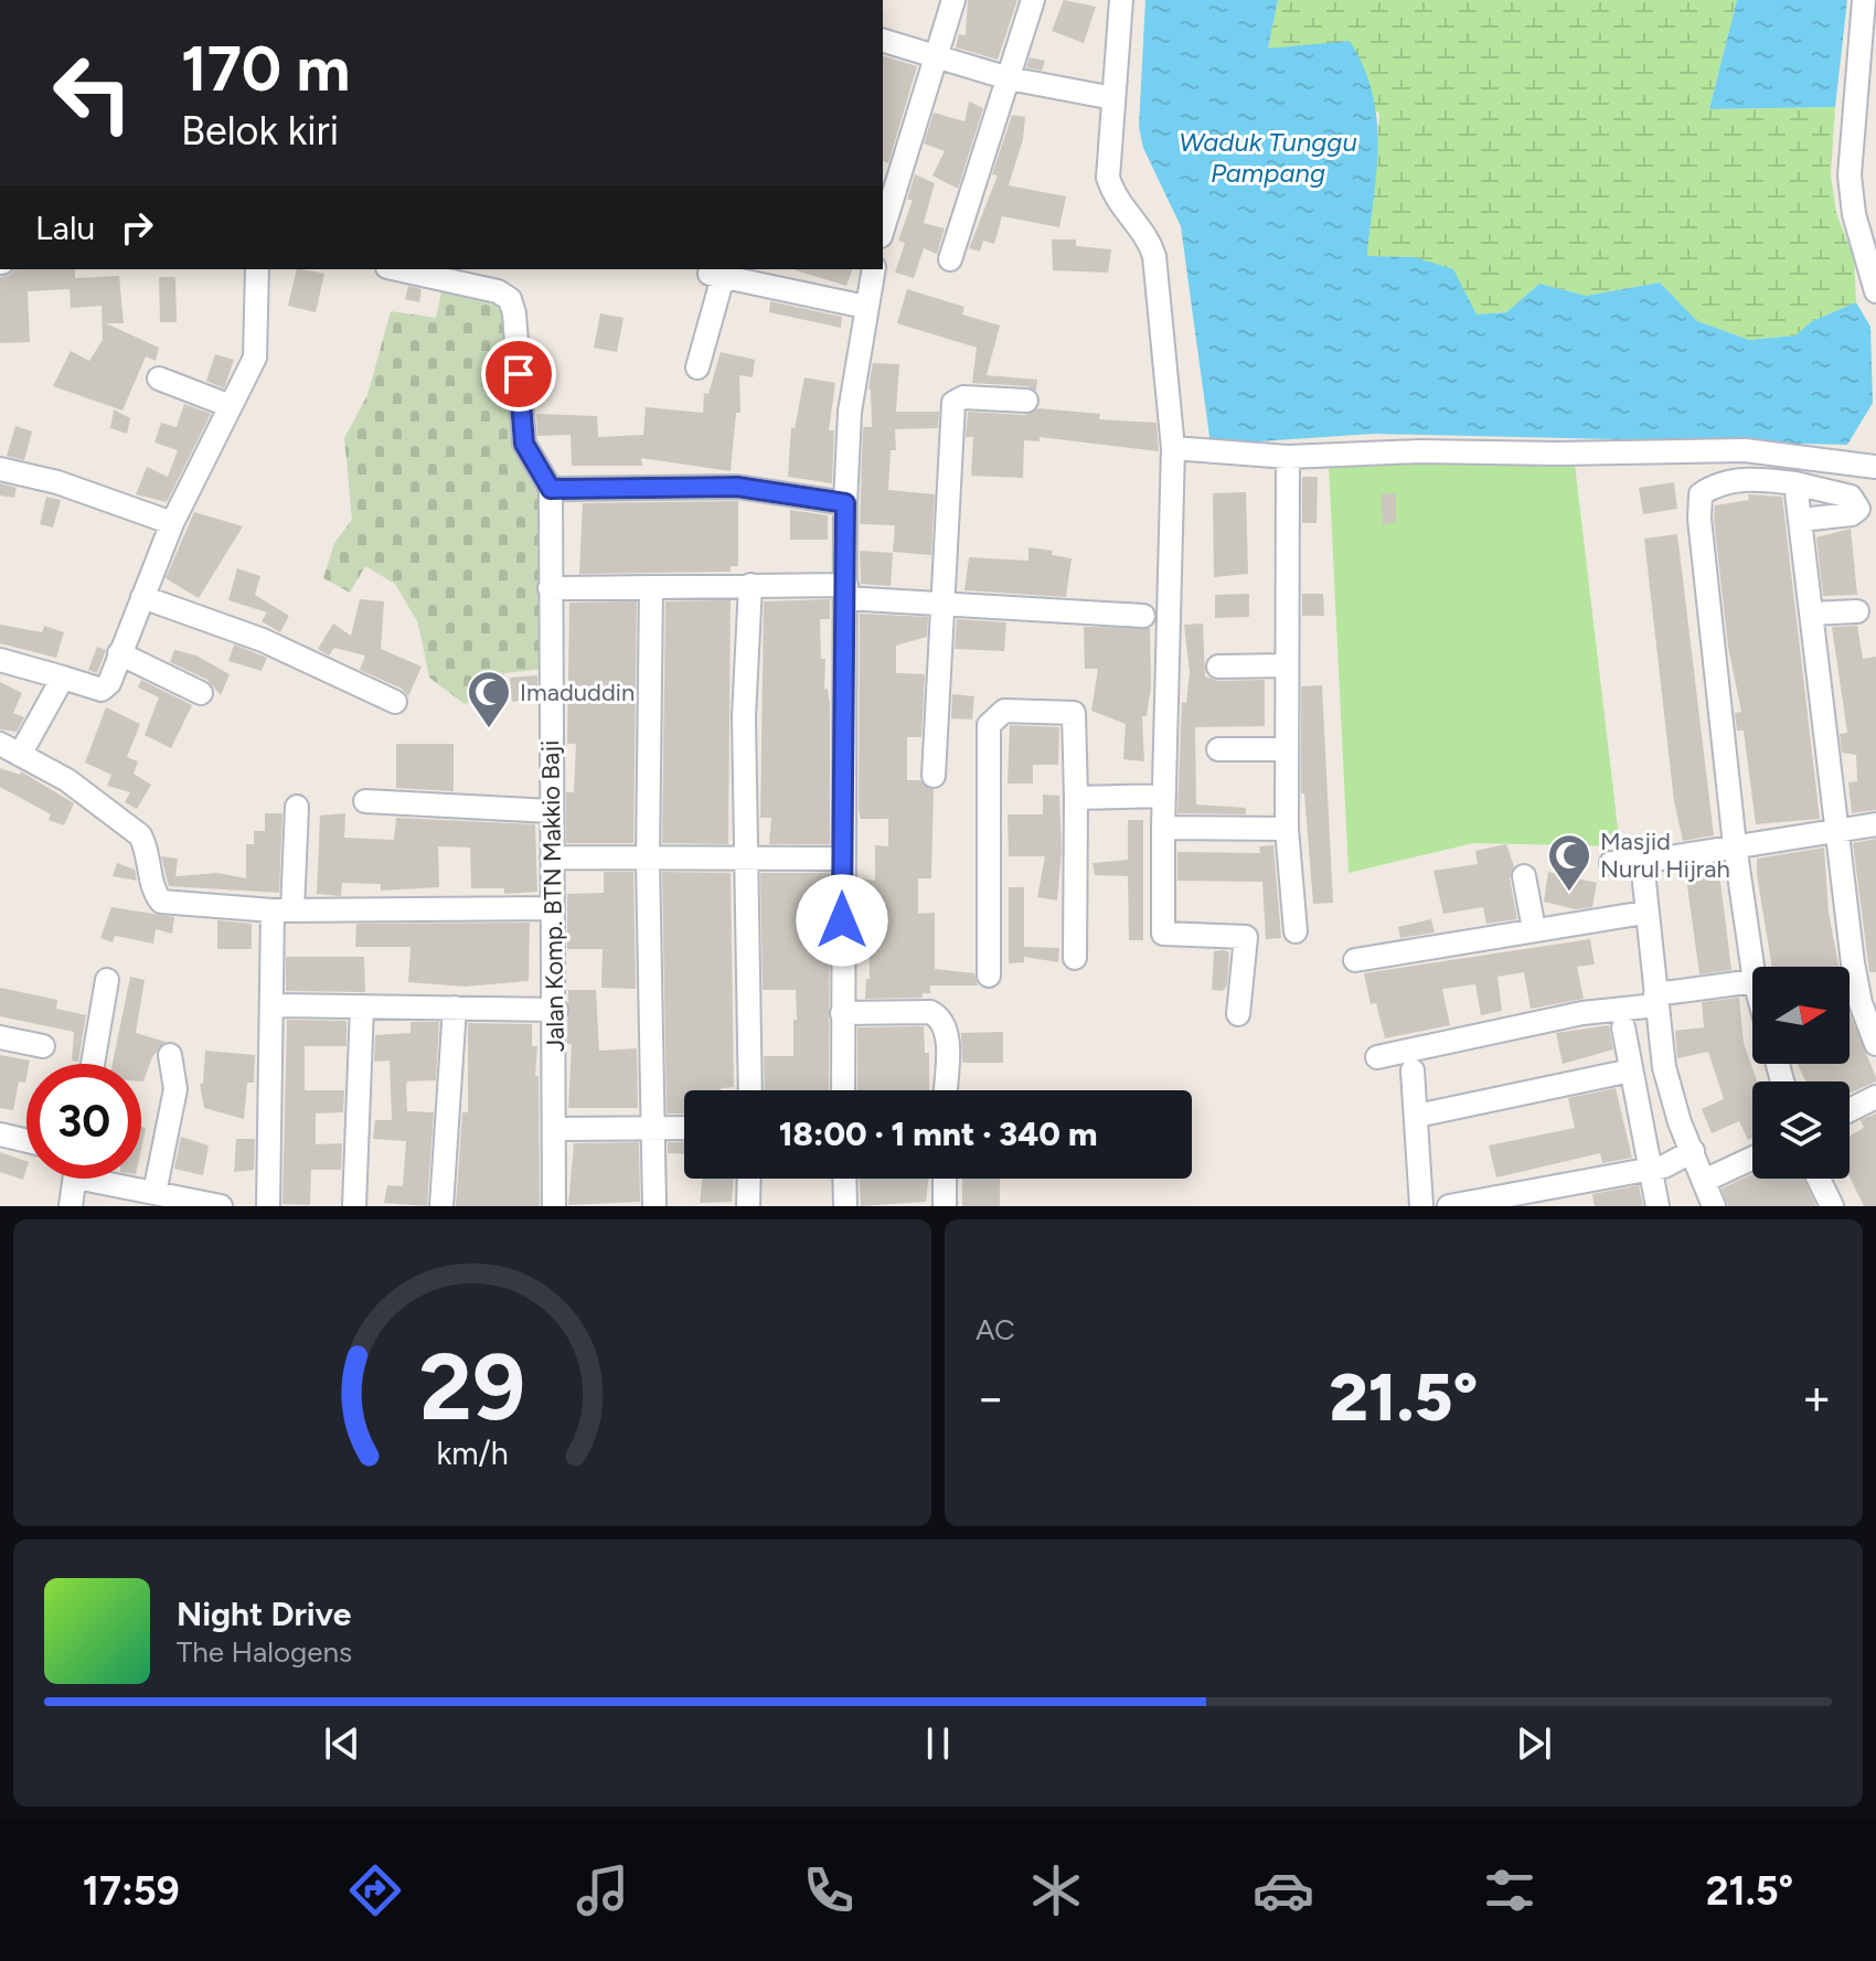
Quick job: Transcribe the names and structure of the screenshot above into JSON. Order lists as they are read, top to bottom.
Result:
{
  "streets": {
    "street": ["Jalan Komp. BTN Makkio Baji"]
  },
  "water": ["Waduk Tunggu Pampang"],
  "places": {
    "mosque": ["Imaduddin", "Masjid Nurul Hijrah"]
  },
  "north": "right",
  "page": {
    "turn": ["170 m", "Belok kiri"],
    "then": "Lalu",
    "limit": "30",
    "trip": "18:00 · 1 mnt · 340 m",
    "tile": "AC",
    "heat": ["−", "21.5°", "+"],
    "song": ["Night Drive", "The Halogens"],
    "tabs": ["17:59", "21.5°"],
    "gauge": ["29", "km/h"]
  }
}
